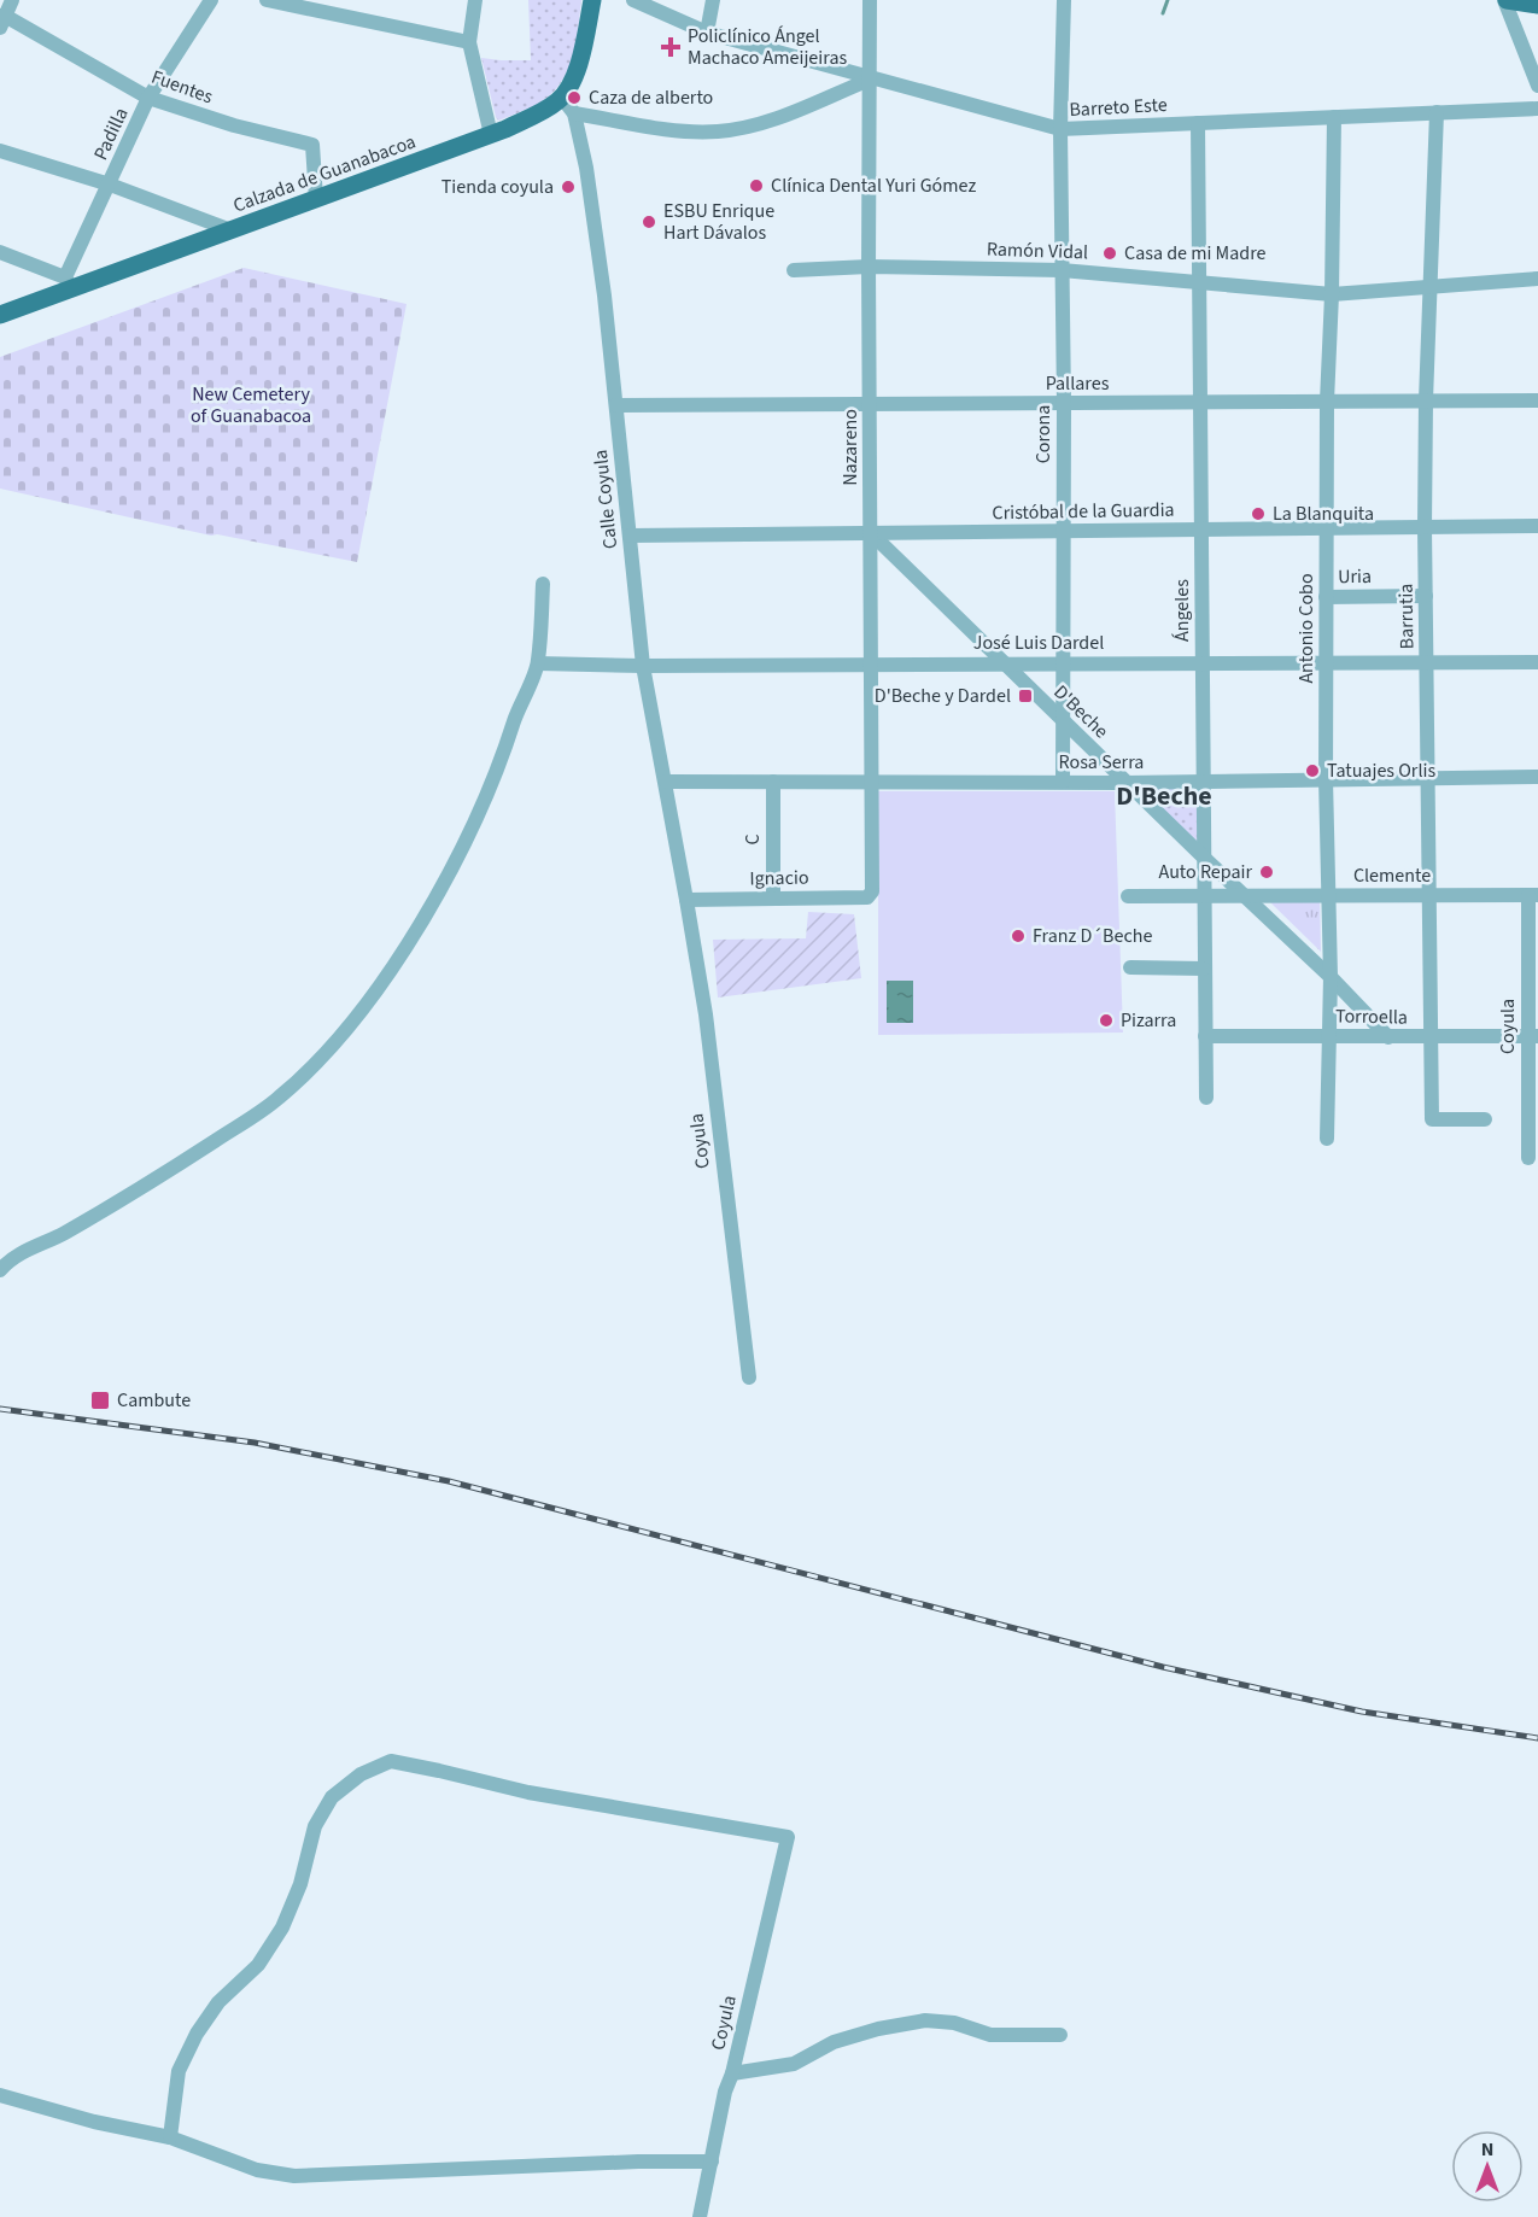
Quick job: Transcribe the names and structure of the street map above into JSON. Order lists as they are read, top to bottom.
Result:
{
  "streets": {
    "main road": ["Calzada de Guanabacoa"],
    "street": [
      "Fuentes",
      "Barreto Este",
      "Padilla",
      "Ramón Vidal",
      "Pallares",
      "Corona",
      "Nazareno",
      "Calle Coyula",
      "Cristóbal de la Guardia",
      "Uria",
      "Ángeles",
      "Barrutia",
      "Antonio Cobo",
      "José Luis Dardel",
      "D'Beche",
      "Rosa Serra",
      "C",
      "Clemente",
      "Ignacio",
      "Torroella",
      "Coyula"
    ]
  },
  "crossings": [
    ["Fuentes", "Padilla"],
    ["Fuentes", "Calzada de Guanabacoa"],
    ["Barreto Este", "Corona"],
    ["Barreto Este", "Nazareno"],
    ["Barreto Este", "Ángeles"],
    ["Barreto Este", "Barrutia"],
    ["Barreto Este", "Antonio Cobo"],
    ["Padilla", "Calzada de Guanabacoa"],
    ["Calzada de Guanabacoa", "Calle Coyula"],
    ["Ramón Vidal", "Corona"],
    ["Ramón Vidal", "Nazareno"],
    ["Ramón Vidal", "Ángeles"],
    ["Ramón Vidal", "Barrutia"],
    ["Ramón Vidal", "Antonio Cobo"],
    ["Pallares", "Corona"],
    ["Pallares", "Nazareno"],
    ["Pallares", "Calle Coyula"],
    ["Pallares", "Ángeles"],
    ["Pallares", "Barrutia"],
    ["Pallares", "Antonio Cobo"],
    ["Corona", "Cristóbal de la Guardia"],
    ["Corona", "José Luis Dardel"],
    ["Corona", "D'Beche"],
    ["Corona", "Rosa Serra"],
    ["Nazareno", "Cristóbal de la Guardia"],
    ["Nazareno", "José Luis Dardel"],
    ["Nazareno", "D'Beche"],
    ["Nazareno", "Rosa Serra"],
    ["Nazareno", "Ignacio"],
    ["Calle Coyula", "Cristóbal de la Guardia"],
    ["Calle Coyula", "José Luis Dardel"],
    ["Calle Coyula", "Rosa Serra"],
    ["Calle Coyula", "Ignacio"],
    ["Calle Coyula", "Coyula"],
    ["Cristóbal de la Guardia", "Ángeles"],
    ["Cristóbal de la Guardia", "Barrutia"],
    ["Cristóbal de la Guardia", "Antonio Cobo"],
    ["Cristóbal de la Guardia", "D'Beche"],
    ["Uria", "Barrutia"],
    ["Uria", "Antonio Cobo"],
    ["Ángeles", "José Luis Dardel"],
    ["Ángeles", "D'Beche"],
    ["Ángeles", "Rosa Serra"],
    ["Ángeles", "Clemente"],
    ["Ángeles", "Torroella"],
    ["Barrutia", "José Luis Dardel"],
    ["Barrutia", "Rosa Serra"],
    ["Barrutia", "Clemente"],
    ["Barrutia", "Torroella"],
    ["Antonio Cobo", "José Luis Dardel"],
    ["Antonio Cobo", "D'Beche"],
    ["Antonio Cobo", "Rosa Serra"],
    ["Antonio Cobo", "Clemente"],
    ["Antonio Cobo", "Torroella"],
    ["José Luis Dardel", "D'Beche"],
    ["D'Beche", "Rosa Serra"],
    ["D'Beche", "Clemente"],
    ["D'Beche", "Torroella"],
    ["Rosa Serra", "C"],
    ["C", "Ignacio"],
    ["Clemente", "Coyula"],
    ["Ignacio", "Coyula"],
    ["Torroella", "Coyula"]
  ],
  "districts": ["D'Beche"],
  "parks": ["New Cemetery of Guanabacoa"],
  "places": {
    "health": ["Policlínico Ángel Machaco Ameijeiras"],
    "other": [
      "Caza de alberto",
      "Clínica Dental Yuri Gómez",
      "Tienda coyula",
      "ESBU Enrique Hart Dávalos",
      "Casa de mi Madre",
      "La Blanquita",
      "Tatuajes Orlis",
      "Auto Repair",
      "Franz D´Beche",
      "Pizarra"
    ],
    "transit": ["D'Beche y Dardel", "Cambute"]
  },
  "north": "top"
}
